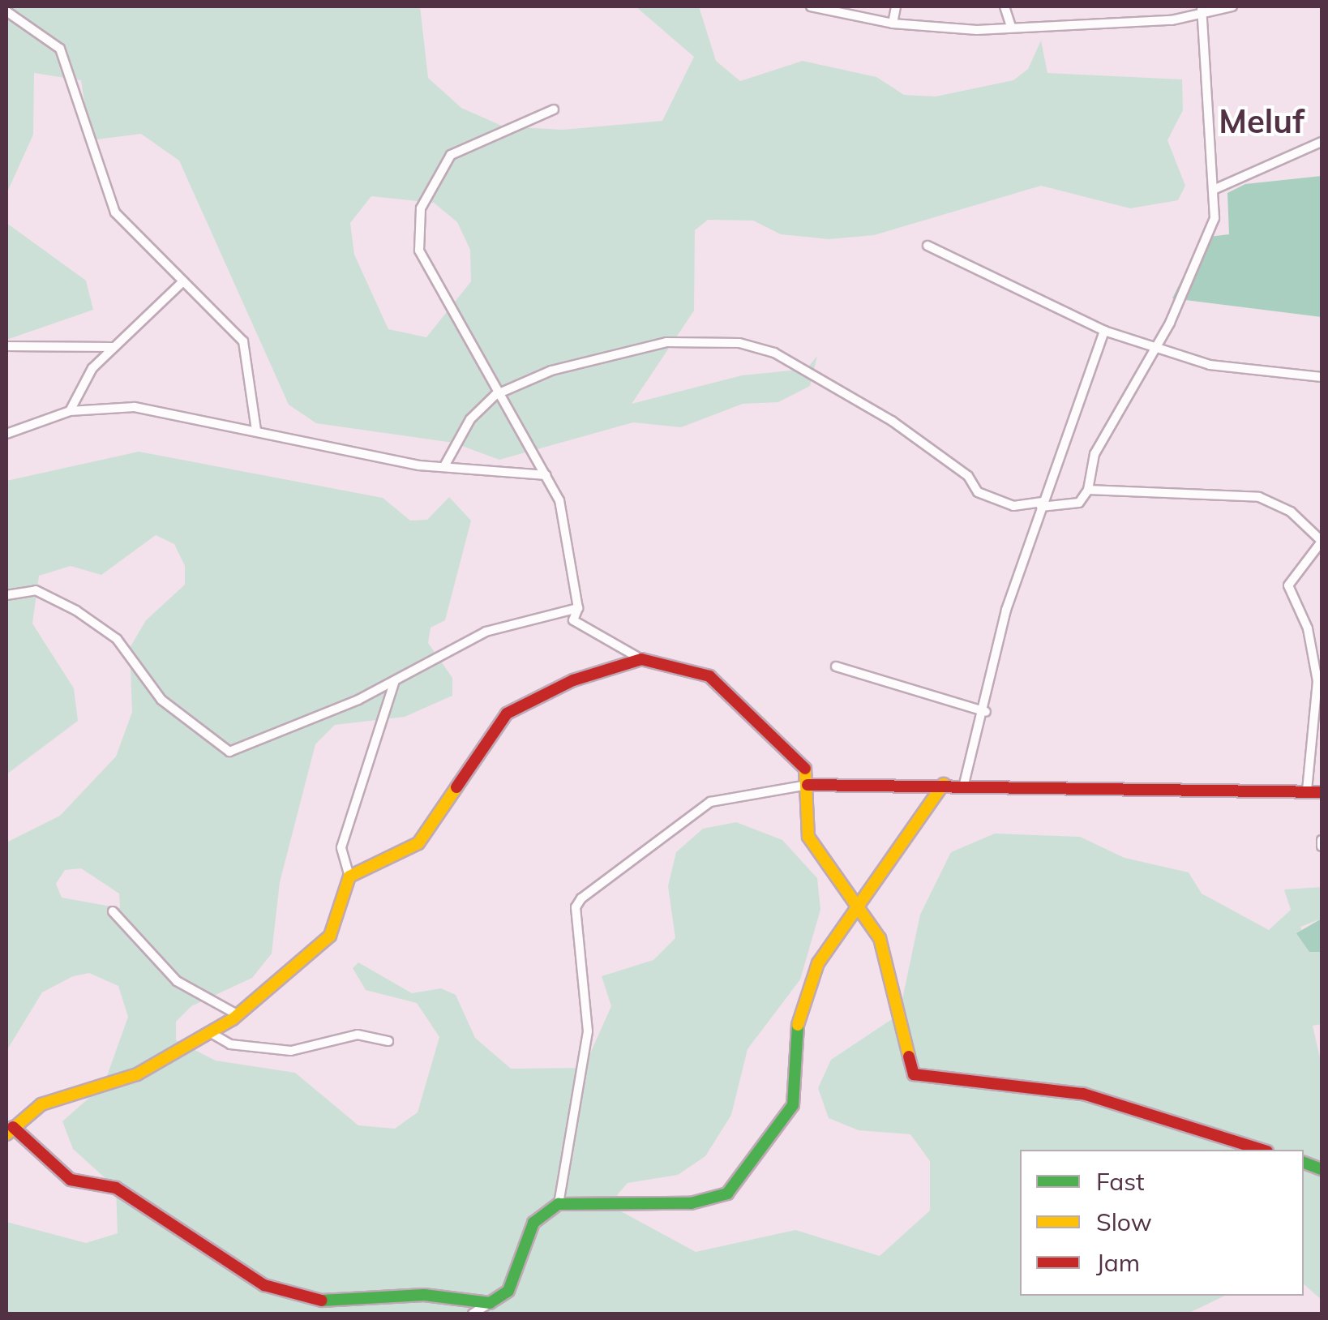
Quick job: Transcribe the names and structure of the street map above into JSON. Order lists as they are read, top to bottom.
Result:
{
  "districts": ["Meluf"],
  "legend": ["Fast", "Slow", "Jam"]
}
